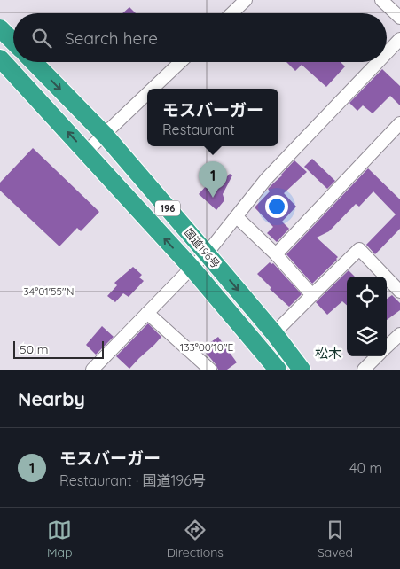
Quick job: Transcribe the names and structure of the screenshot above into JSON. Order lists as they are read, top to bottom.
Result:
{
  "streets": {
    "highway": ["196", "国道196号"]
  },
  "districts": ["松木"],
  "scale_bar": "50 m",
  "page": {
    "search": "Search here",
    "popup": ["モスバーガー", "Restaurant"],
    "pins": "1",
    "scale": "50 m",
    "heading": "Nearby",
    "list": [
      {
        "mark": "1",
        "name": "モスバーガー",
        "note": "Restaurant · 国道196号",
        "value": "40 m"
      }
    ],
    "nav": ["Map", "Directions", "Saved"]
  },
  "coordinates": ["34°01'55\"N", "133°00'10\"E"]
}
